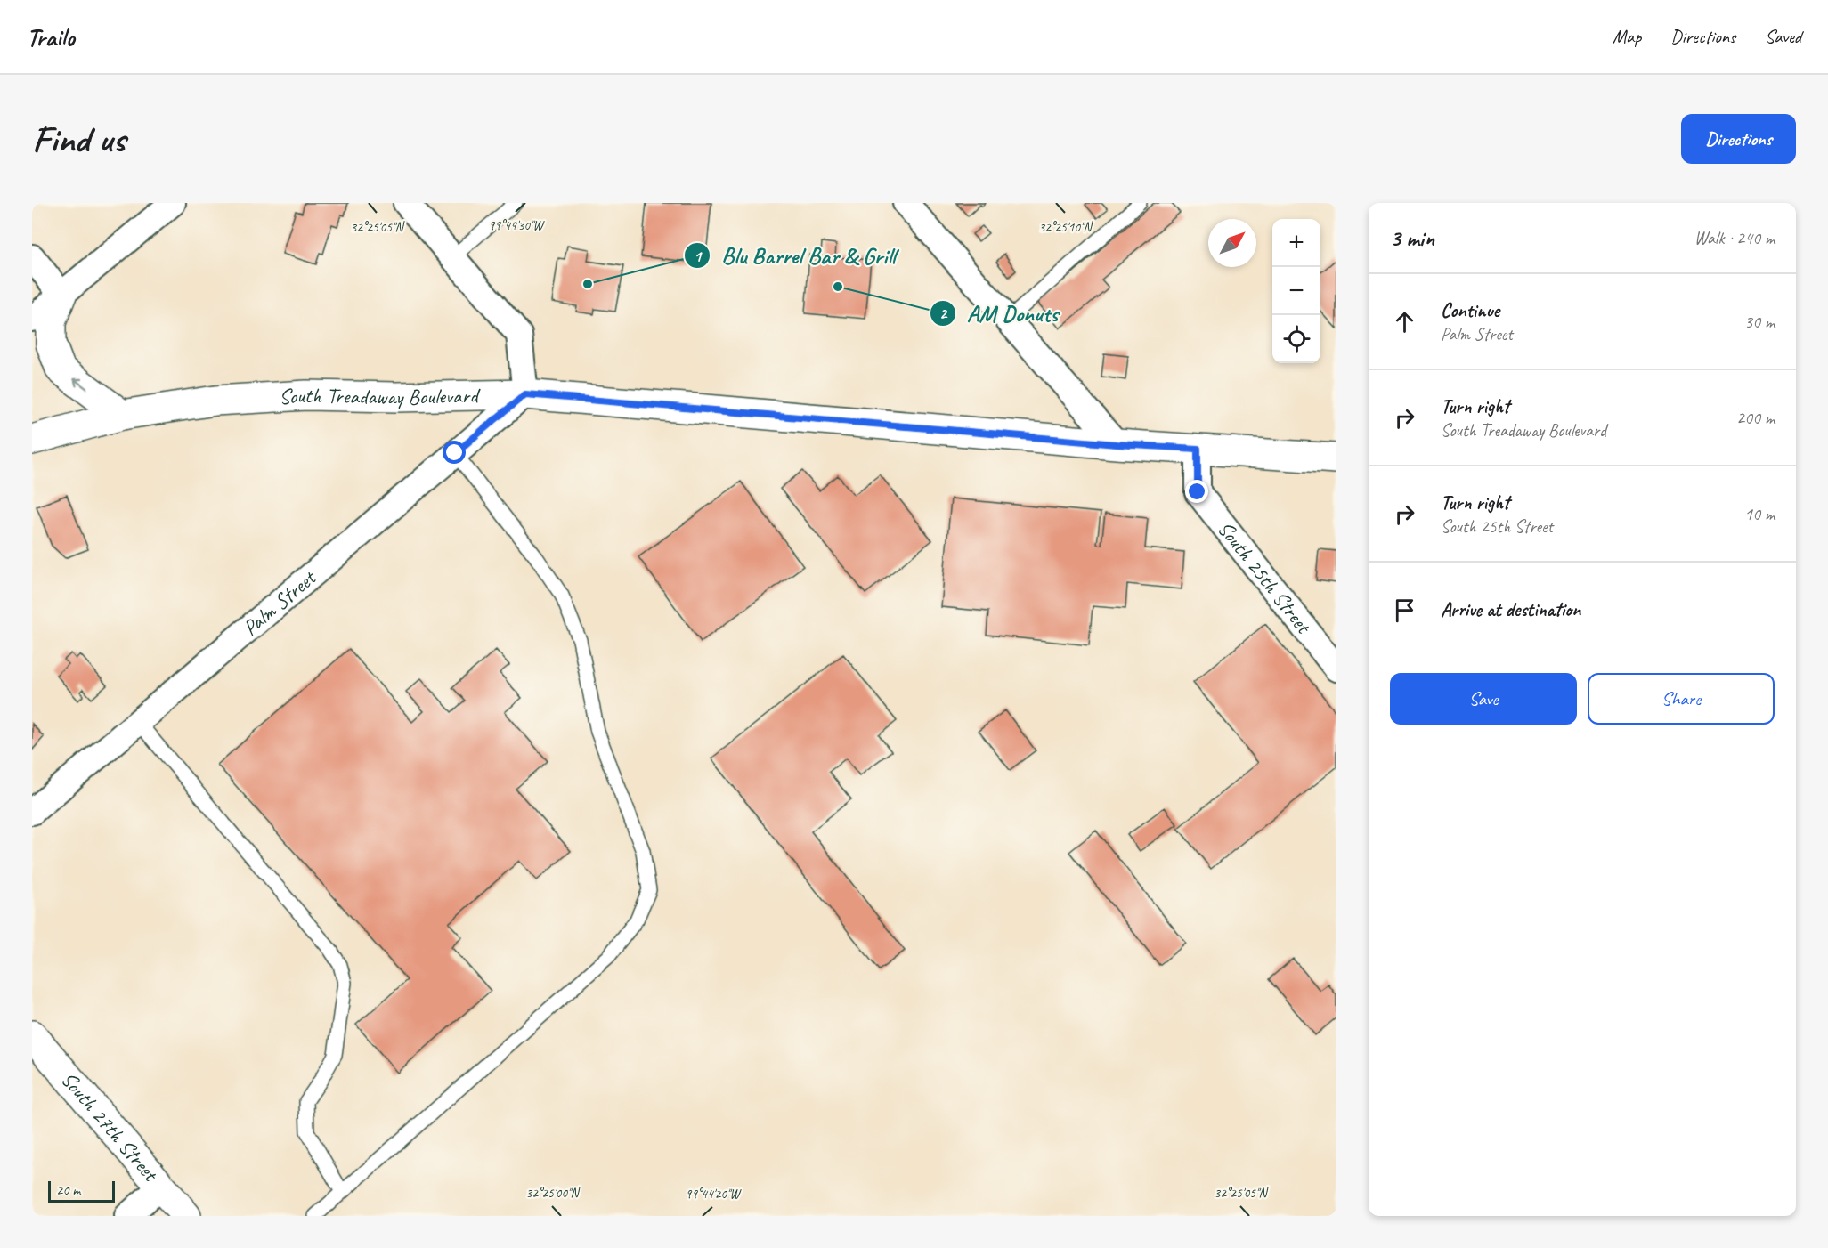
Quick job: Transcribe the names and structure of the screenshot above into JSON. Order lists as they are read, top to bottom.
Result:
{
  "streets": {
    "main road": ["South Treadaway Boulevard", "South 27th Street"],
    "street": ["South 25th Street", "Palm Street"]
  },
  "crossings": [
    ["South Treadaway Boulevard", "South 25th Street"],
    ["South Treadaway Boulevard", "Palm Street"]
  ],
  "places": ["Blu Barrel Bar & Grill", "AM Donuts"],
  "scale_bar": "20 m",
  "north": "top right",
  "page": {
    "header": "Trailo",
    "nav": ["Map", "Directions", "Saved"],
    "buttons": [
      "Directions",
      ["Save", "Share"]
    ],
    "title": "Find us",
    "heading": ["3 min", "Walk · 240 m"],
    "map_buttons": ["+", "−"],
    "list": [
      ["Continue", "Palm Street", "30 m"],
      ["Turn right", "South Treadaway Boulevard", "200 m"],
      ["Turn right", "South 25th Street", "10 m"],
      "Arrive at destination"
    ],
    "scale": "20 m"
  },
  "coordinates": [
    "99°44'30\"W",
    "32°25'05\"N",
    "32°25'10\"N",
    "32°25'00\"N",
    "99°44'20\"W"
  ]
}
